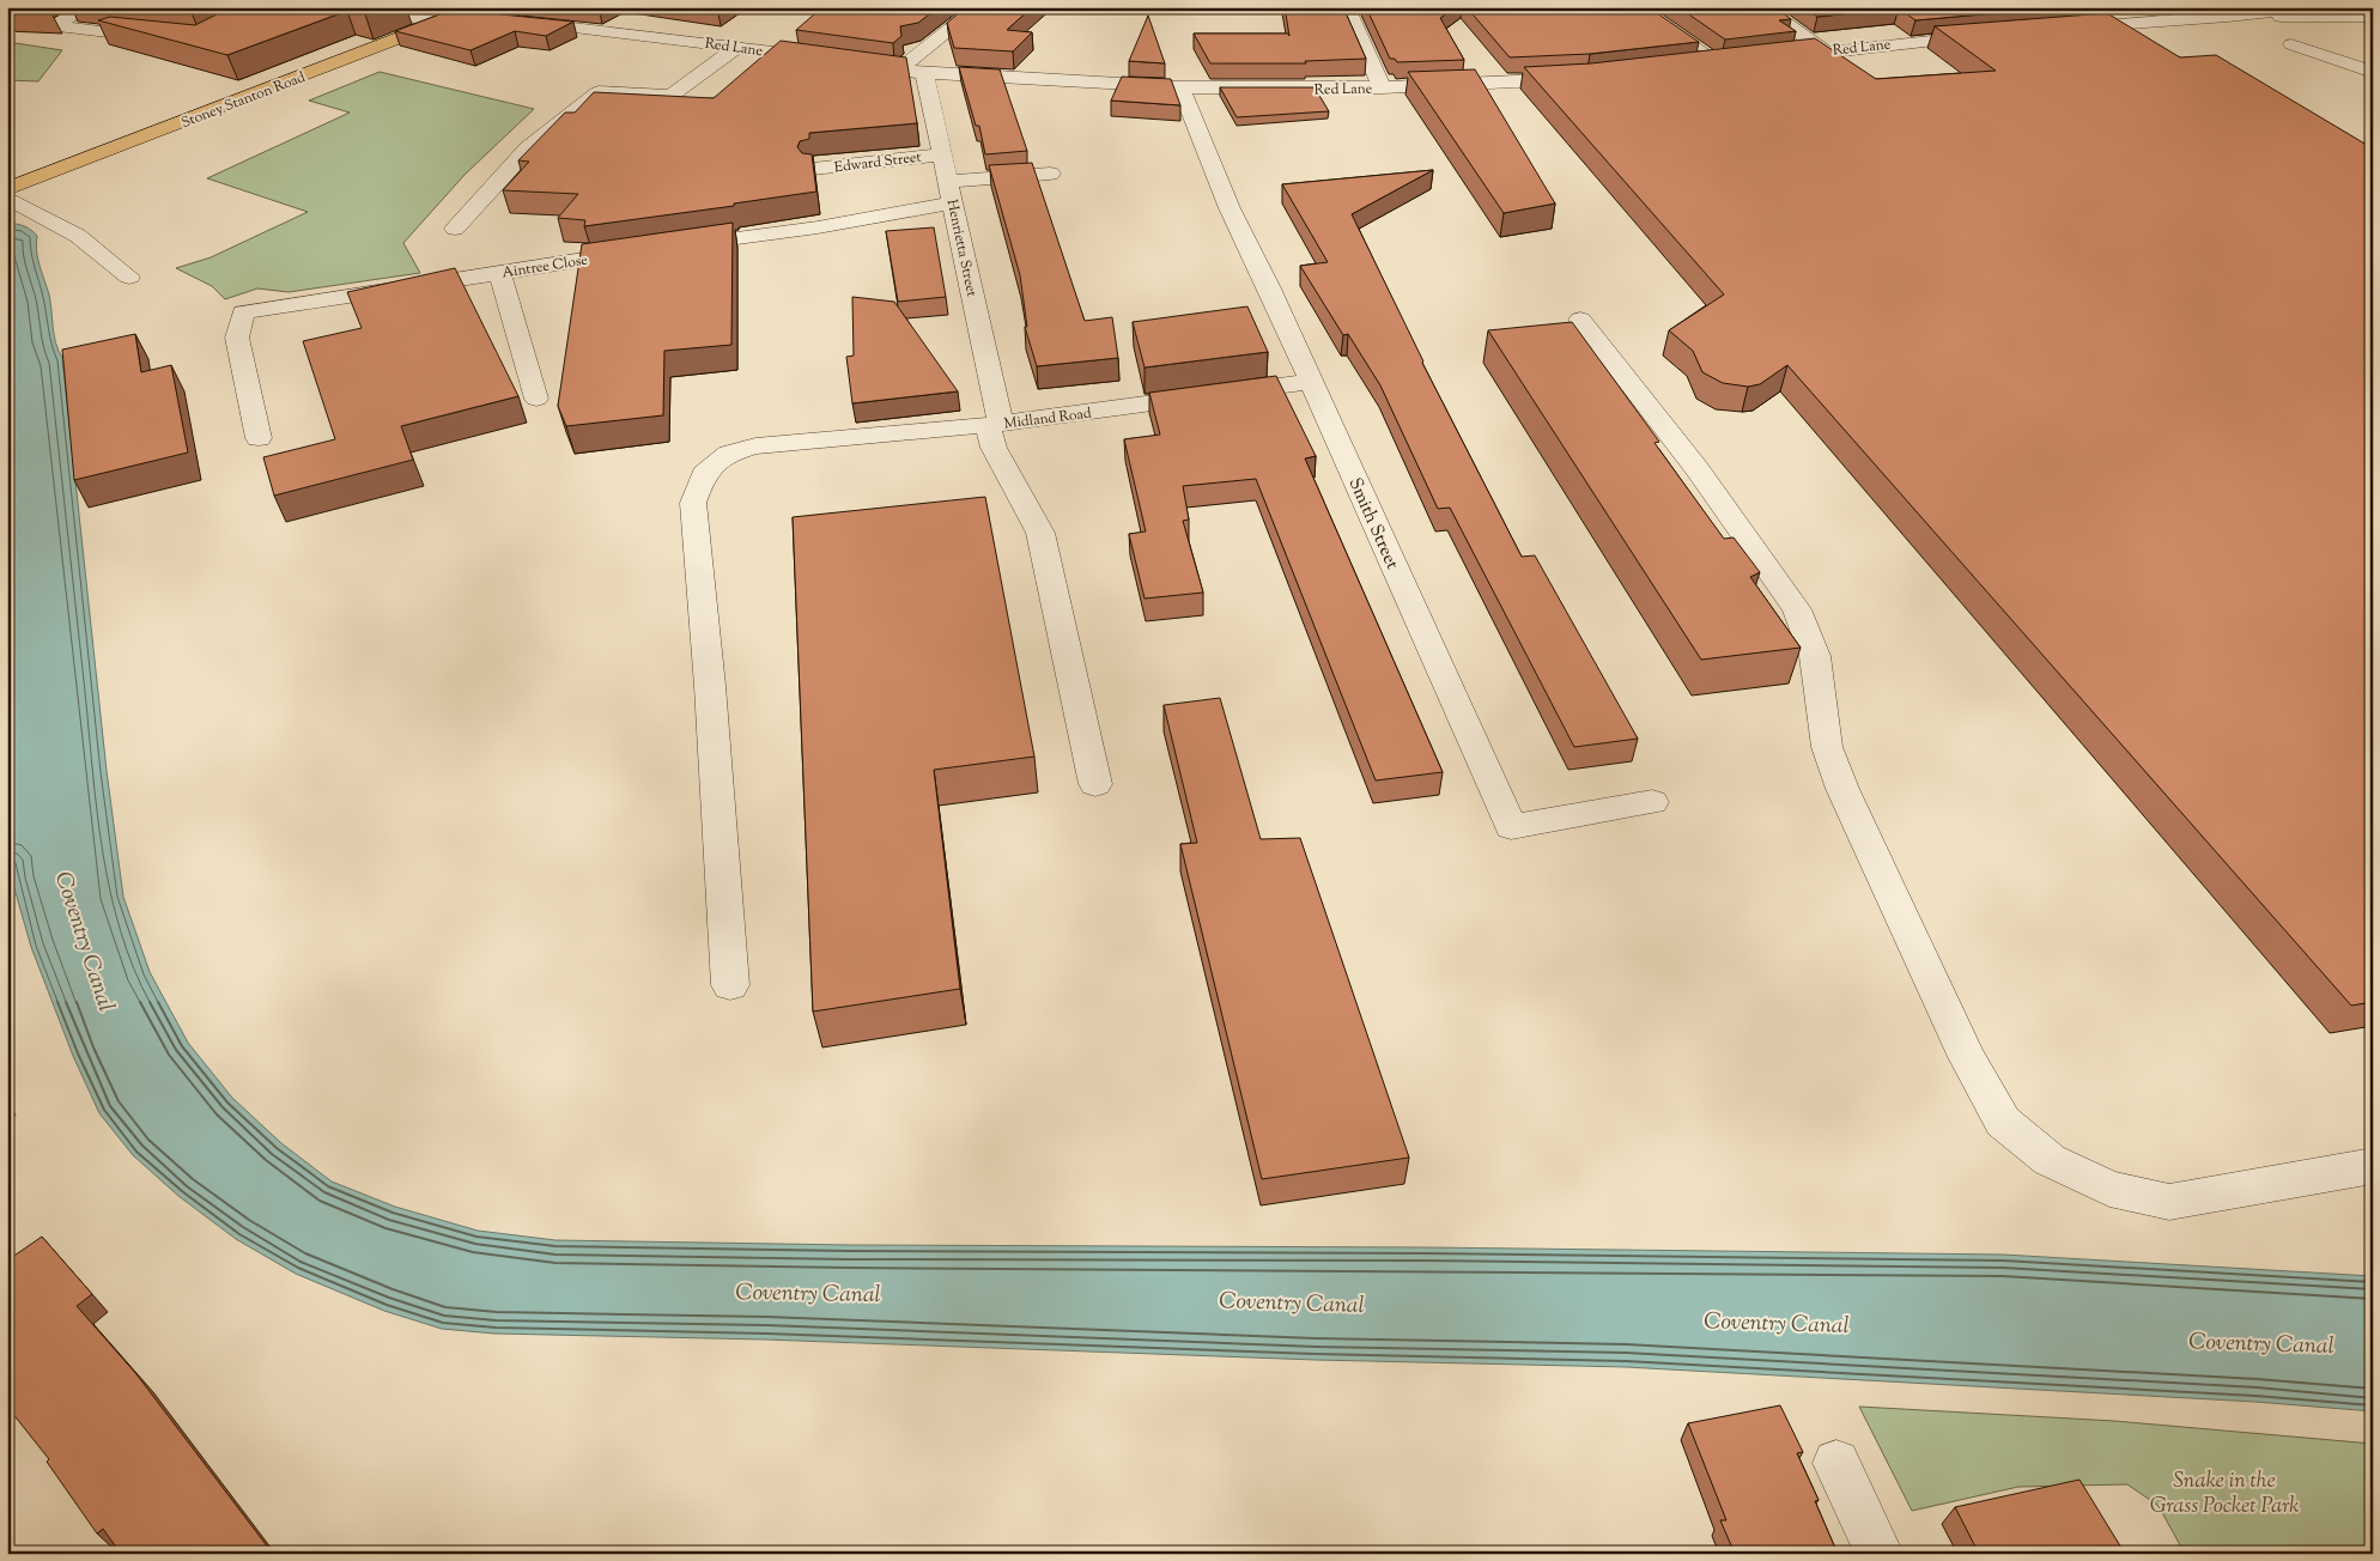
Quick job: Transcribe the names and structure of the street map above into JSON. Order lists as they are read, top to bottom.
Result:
{
  "streets": {
    "main road": ["Stoney Stanton Road"],
    "street": [
      "Red Lane",
      "Edward Street",
      "Henrietta Street",
      "Aintree Close",
      "Midland Road",
      "Smith Street"
    ]
  },
  "crossings": [
    ["Red Lane", "Henrietta Street"],
    ["Red Lane", "Smith Street"],
    ["Edward Street", "Henrietta Street"],
    ["Henrietta Street", "Midland Road"],
    ["Midland Road", "Smith Street"]
  ],
  "water": ["Coventry Canal"],
  "parks": ["Snake in the Grass Pocket Park"]
}
